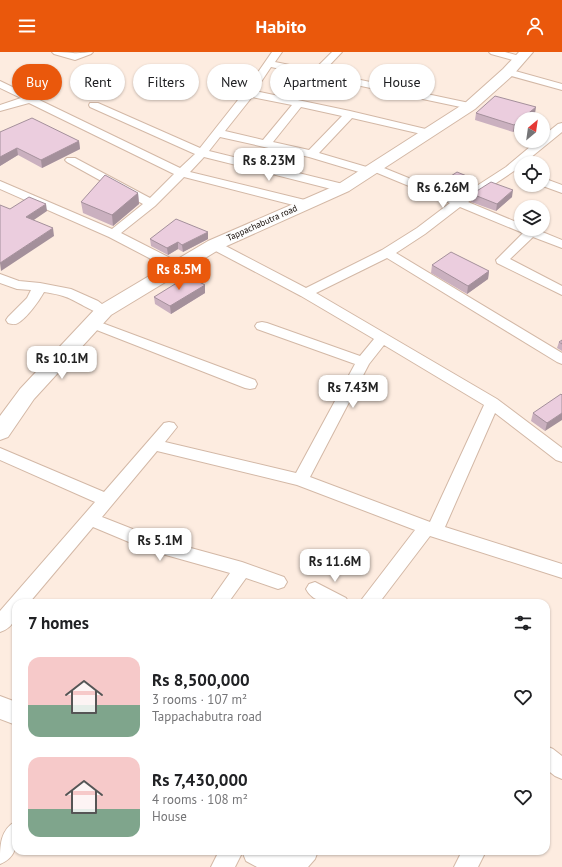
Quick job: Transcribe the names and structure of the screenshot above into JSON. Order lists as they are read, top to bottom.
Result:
{
  "streets": {
    "main road": ["Tappachabutra road"]
  },
  "north": "top right",
  "page": {
    "header": "Habito",
    "chip": [
      "Buy",
      "Rent",
      "Filters",
      "New",
      "Apartment",
      "House"
    ],
    "price": [
      "Rs 8.23M",
      "Rs 6.26M",
      "Rs 8.5M",
      "Rs 10.1M",
      "Rs 7.43M",
      "Rs 5.1M",
      "Rs 11.6M"
    ],
    "heading": "7 homes",
    "list": [
      {
        "name": "Rs 8,500,000",
        "note": "3 rooms · 107 m² · Tappachabutra road"
      },
      {
        "name": "Rs 7,430,000",
        "note": "4 rooms · 108 m² · House"
      }
    ]
  }
}
